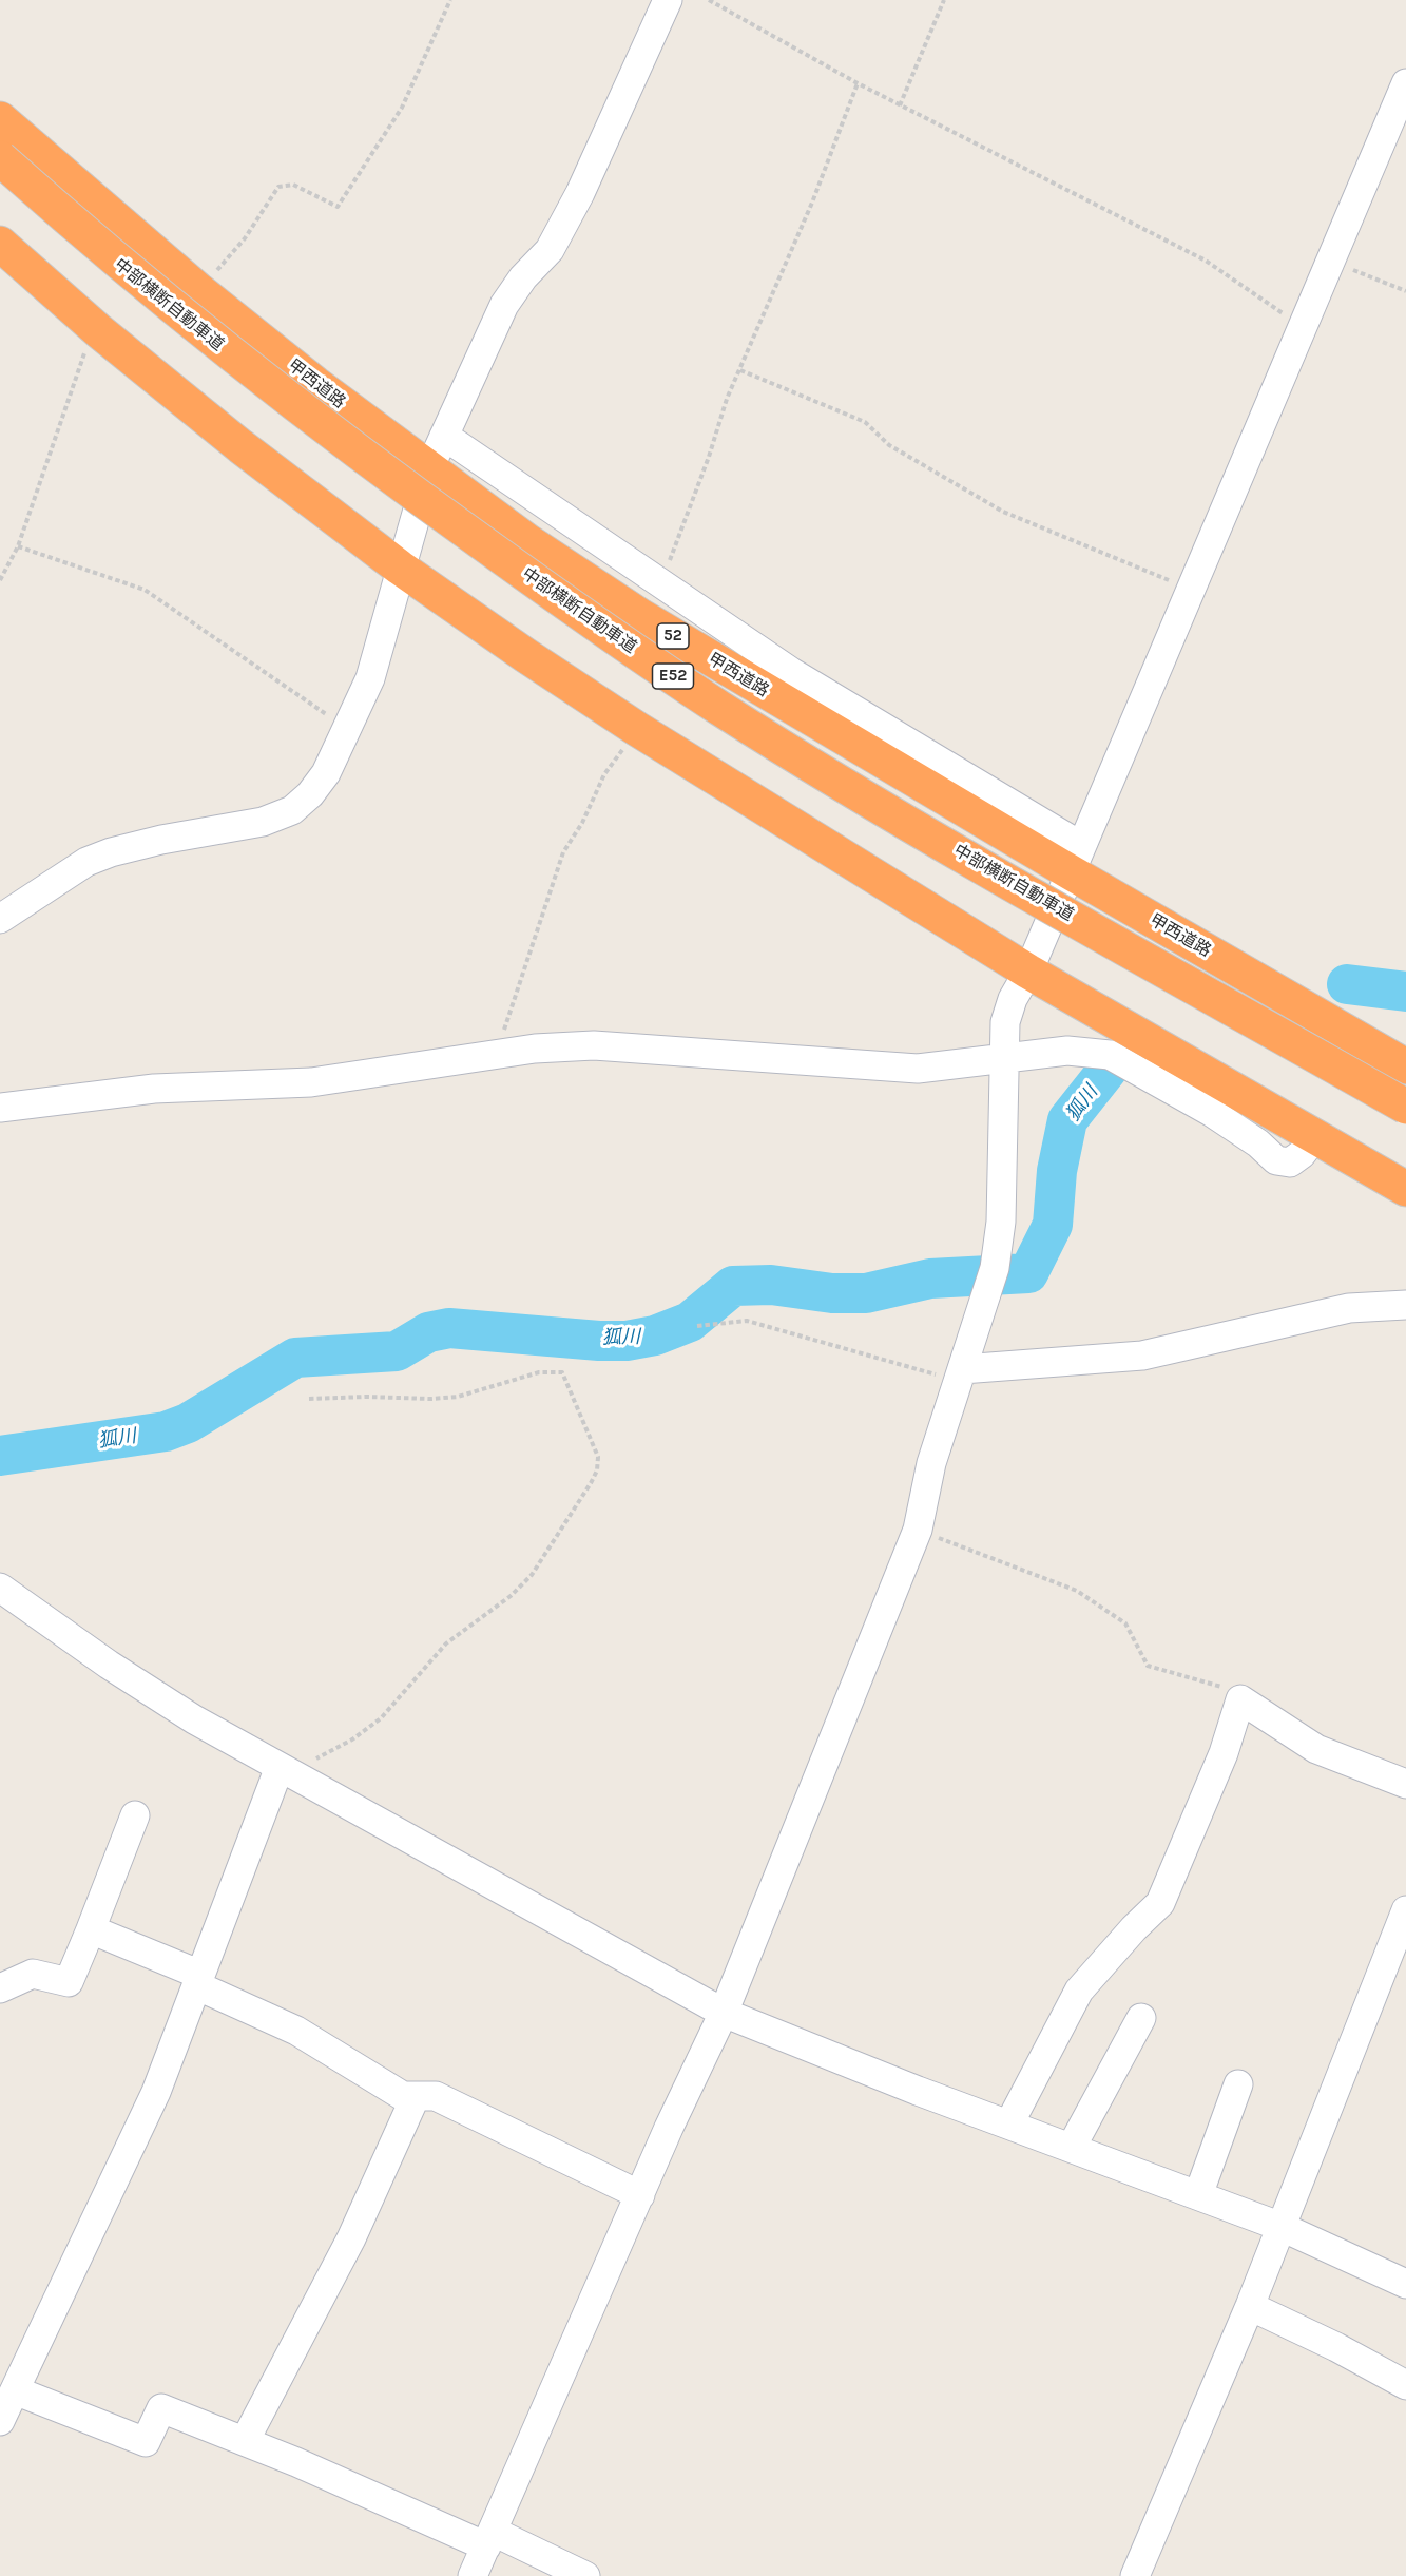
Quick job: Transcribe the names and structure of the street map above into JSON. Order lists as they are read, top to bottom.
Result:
{
  "streets": {
    "highway": [
      "中部横断自動車道",
      "甲西道路",
      "52",
      "E52"
    ]
  },
  "water": ["狐川"]
}
